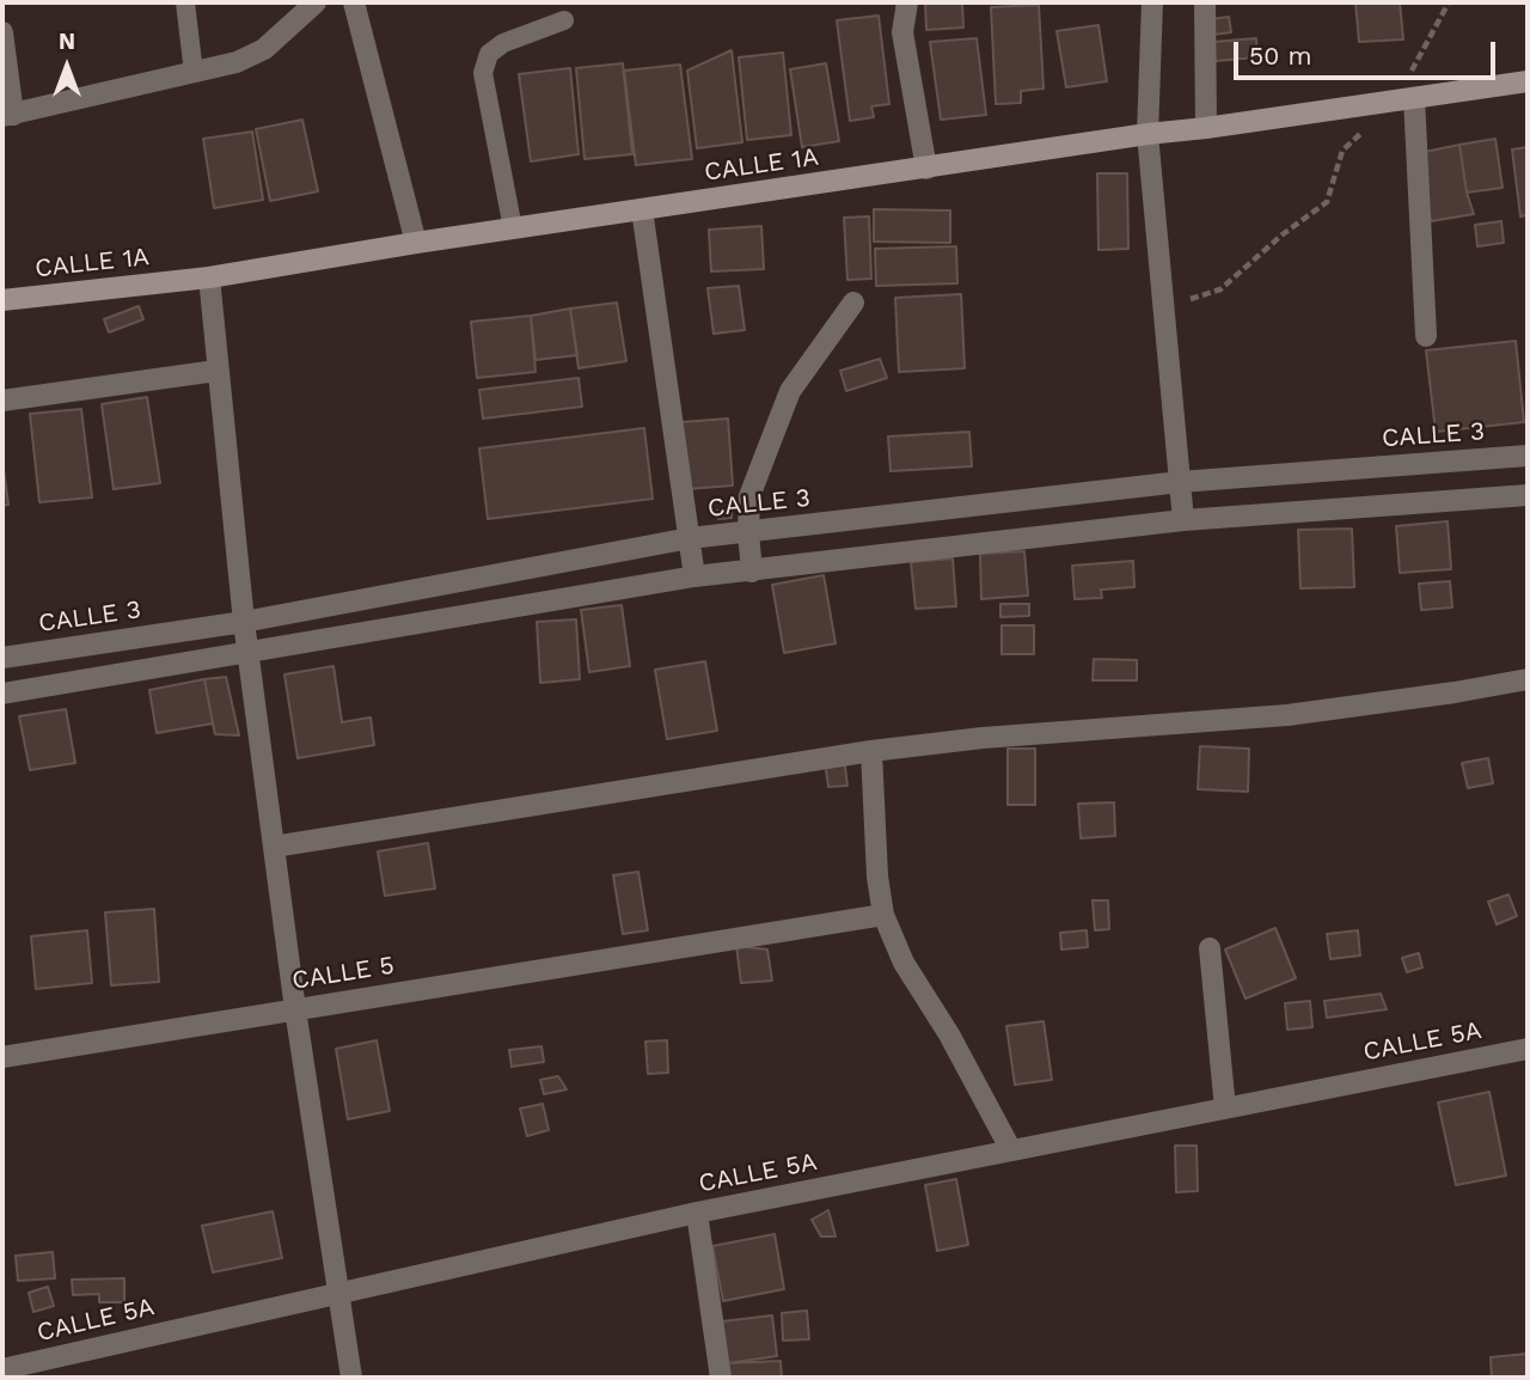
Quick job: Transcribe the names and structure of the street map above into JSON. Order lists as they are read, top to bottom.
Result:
{
  "streets": {
    "street": [
      "CALLE 1A",
      "CALLE 3",
      "CALLE 5",
      "CALLE 5A"
    ]
  },
  "scale_bar": "50 m",
  "north": "top"
}
